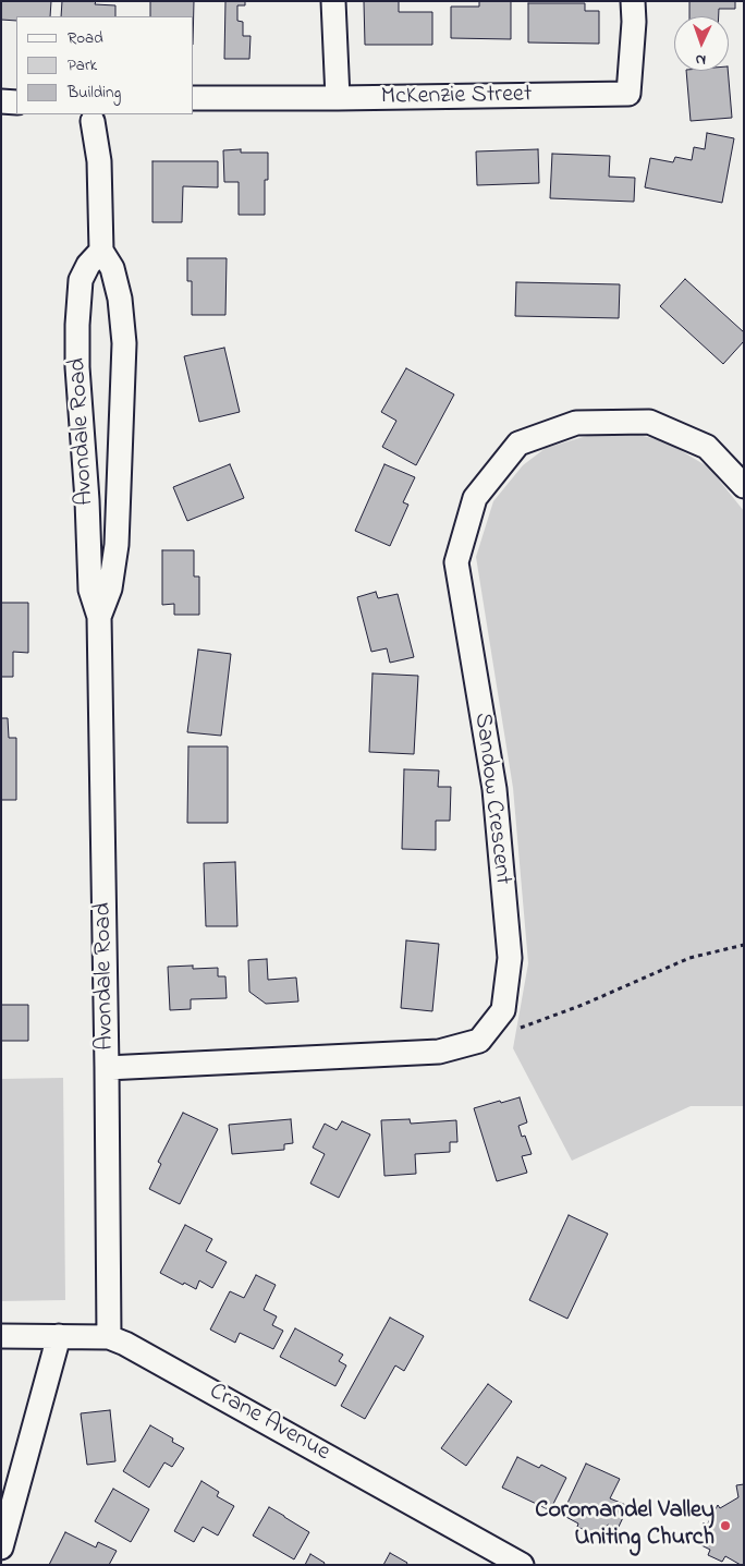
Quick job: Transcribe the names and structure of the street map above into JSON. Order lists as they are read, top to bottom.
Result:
{
  "streets": {
    "street": [
      "McKenzie Street",
      "Avondale Road",
      "Sandow Crescent",
      "Crane Avenue"
    ]
  },
  "crossings": [
    ["Avondale Road", "Sandow Crescent"],
    ["Avondale Road", "Crane Avenue"]
  ],
  "places": ["Coromandel Valley Uniting Church"],
  "legend": ["Road", "Park", "Building"],
  "north": "bottom"
}
